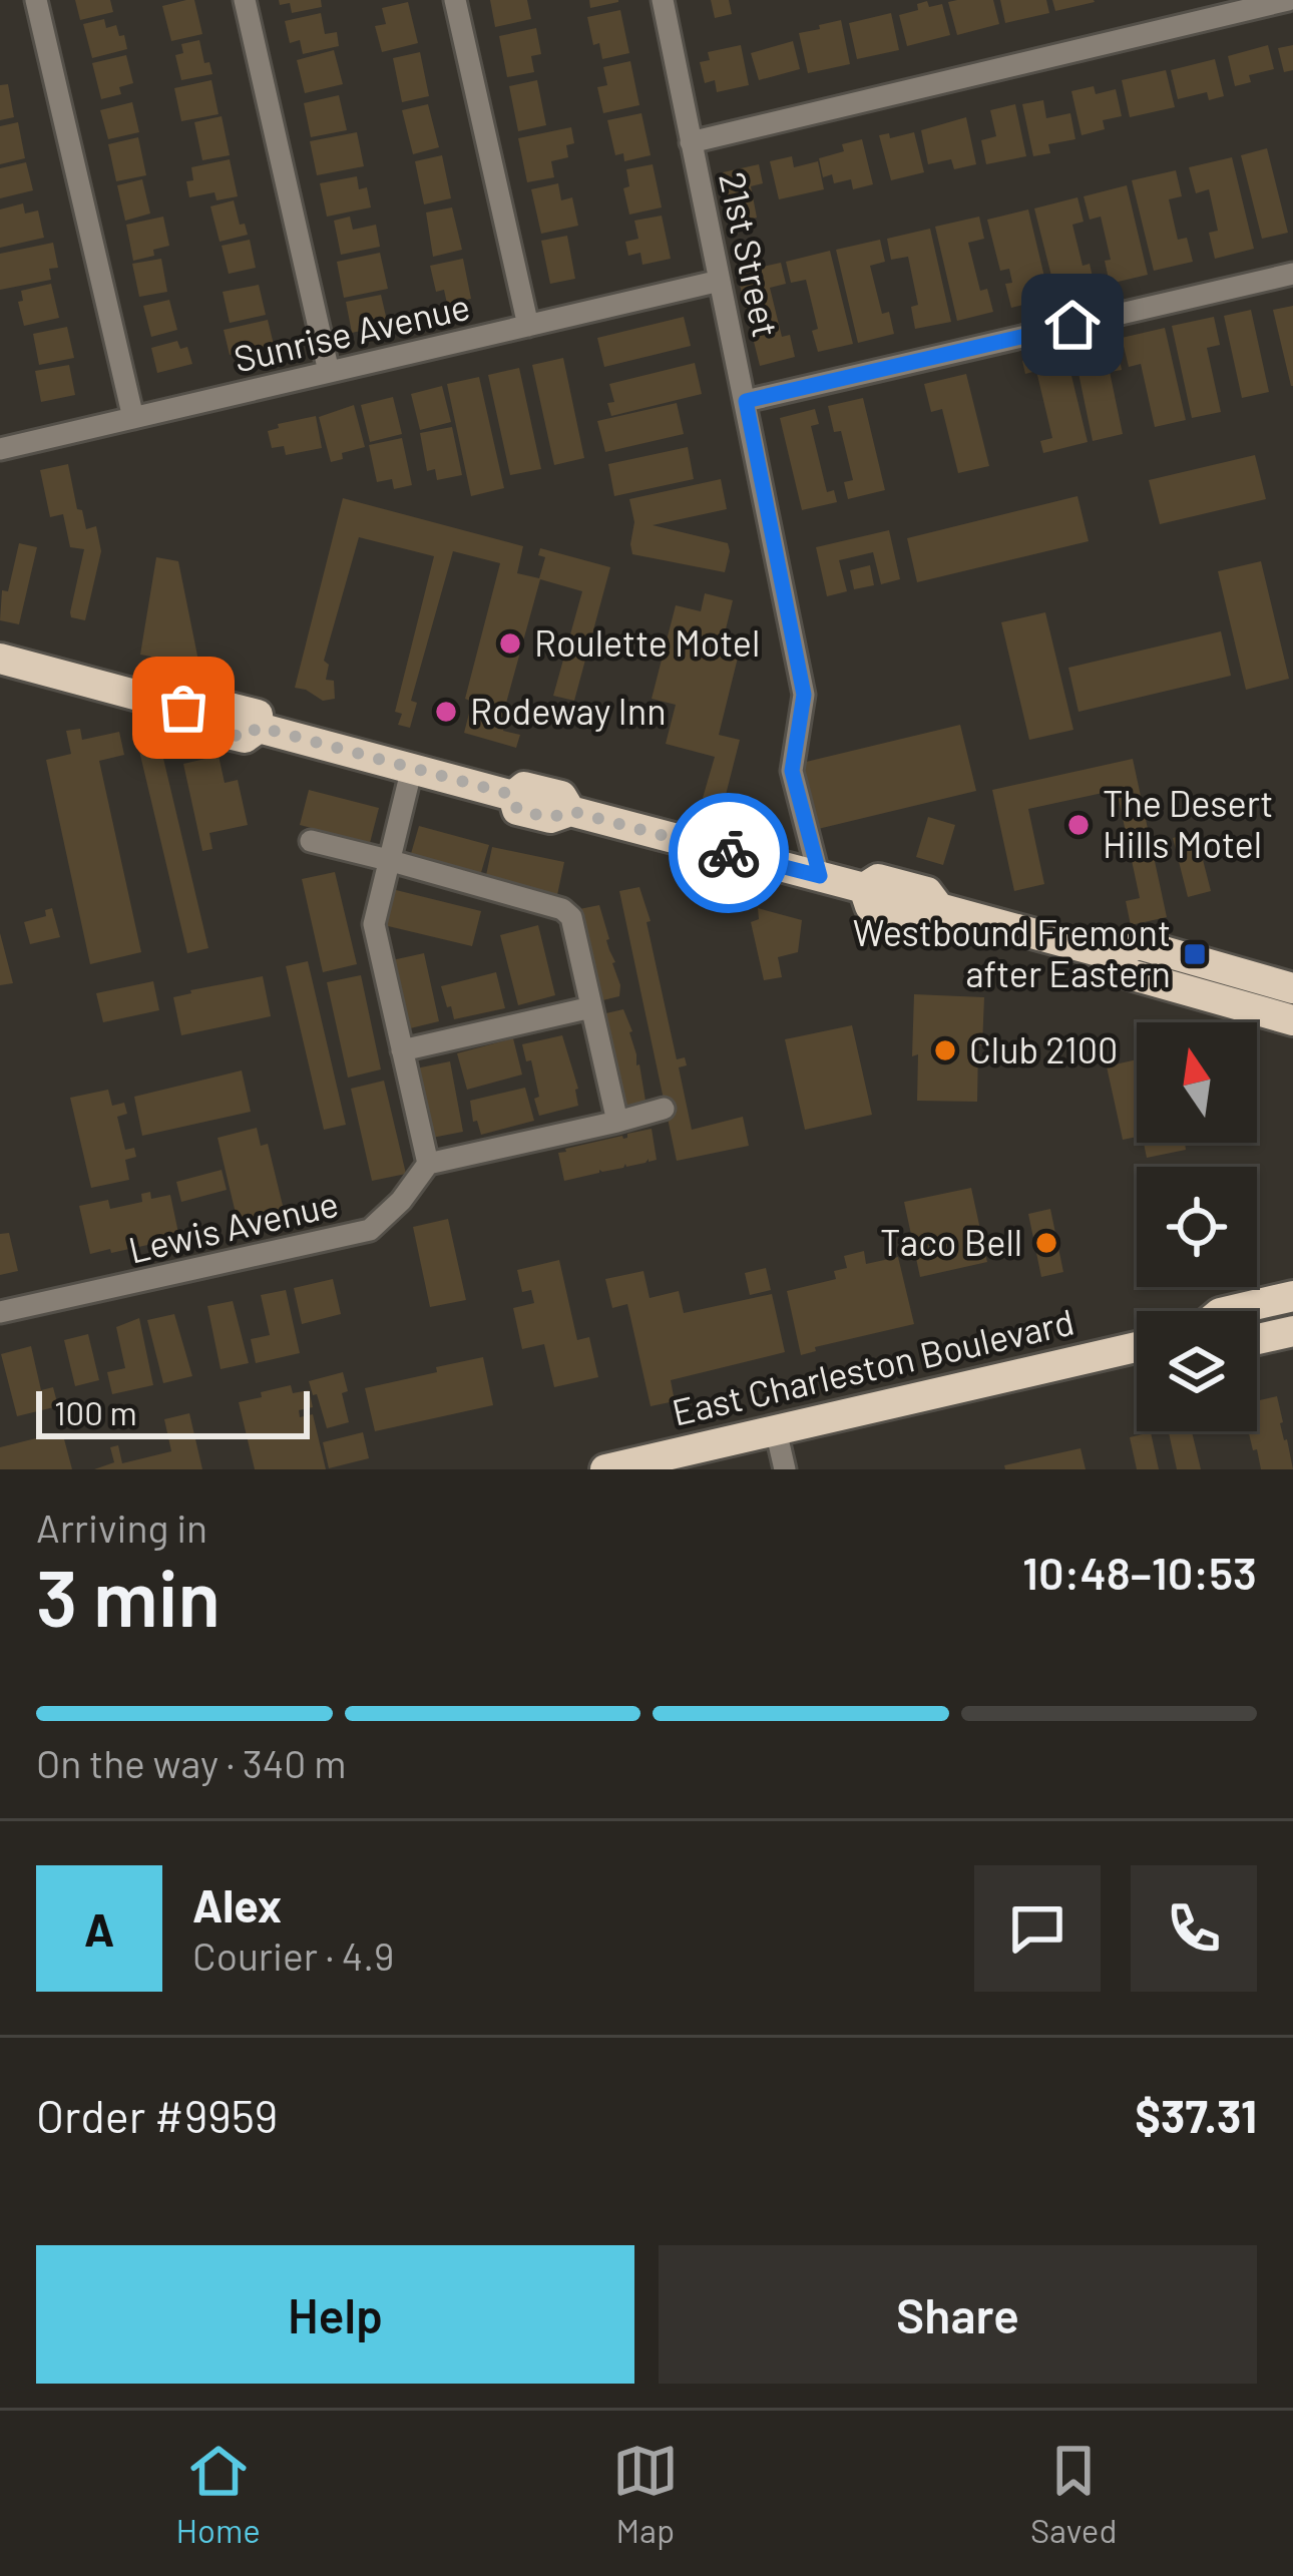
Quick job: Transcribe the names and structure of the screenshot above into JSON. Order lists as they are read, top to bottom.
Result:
{
  "streets": {
    "main road": ["East Charleston Boulevard"],
    "street": ["21st Street", "Sunrise Avenue", "Lewis Avenue"]
  },
  "crossings": [
    ["21st Street", "Sunrise Avenue"]
  ],
  "places": {
    "other": [
      "Roulette Motel",
      "Rodeway Inn",
      "The Desert Hills Motel",
      "Club 2100",
      "Taco Bell"
    ],
    "transit": ["Westbound Fremont after Eastern"]
  },
  "scale_bar": "100 m",
  "north": "top",
  "page": {
    "scale": "100 m",
    "heading": ["3 min", "Arriving in", "10:48–10:53"],
    "panel": [
      "Alex",
      "Courier · 4.9",
      "Order #9959",
      "$37.31"
    ],
    "bar": "On the way · 340 m",
    "round": "A",
    "buttons": ["Help", "Share"],
    "tabs": ["Home", "Map", "Saved"]
  }
}
